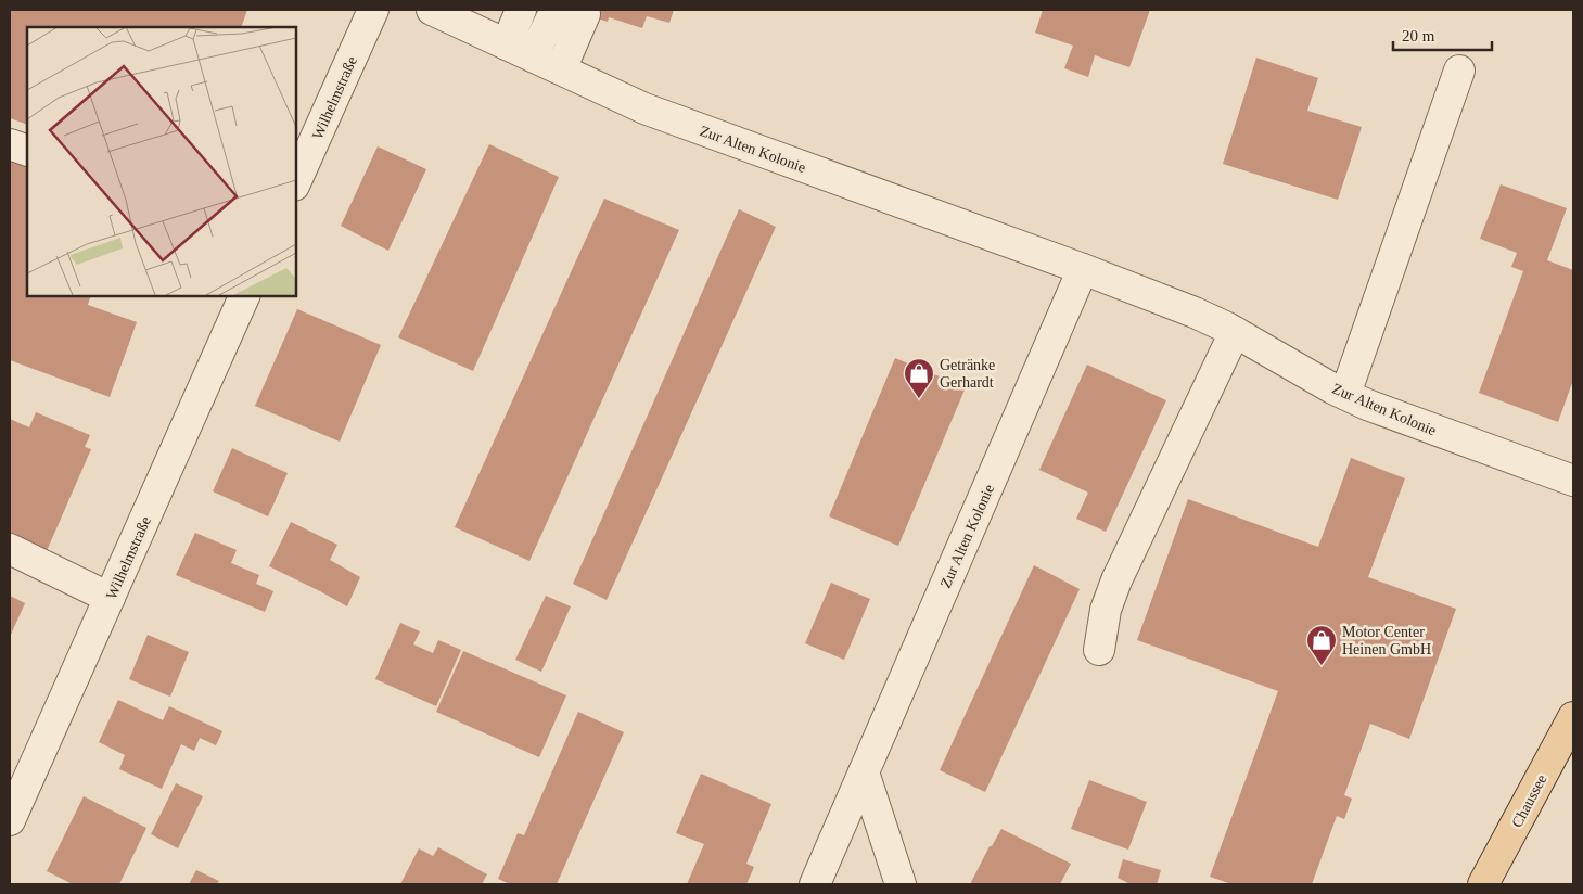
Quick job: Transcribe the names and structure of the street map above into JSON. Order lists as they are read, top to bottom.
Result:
{
  "streets": {
    "main road": ["Chaussee"],
    "street": ["Wilhelmstraße", "Zur Alten Kolonie"]
  },
  "places": {
    "shop": ["Getränke Gerhardt", "Motor Center Heinen GmbH"]
  },
  "scale_bar": "20 m"
}
